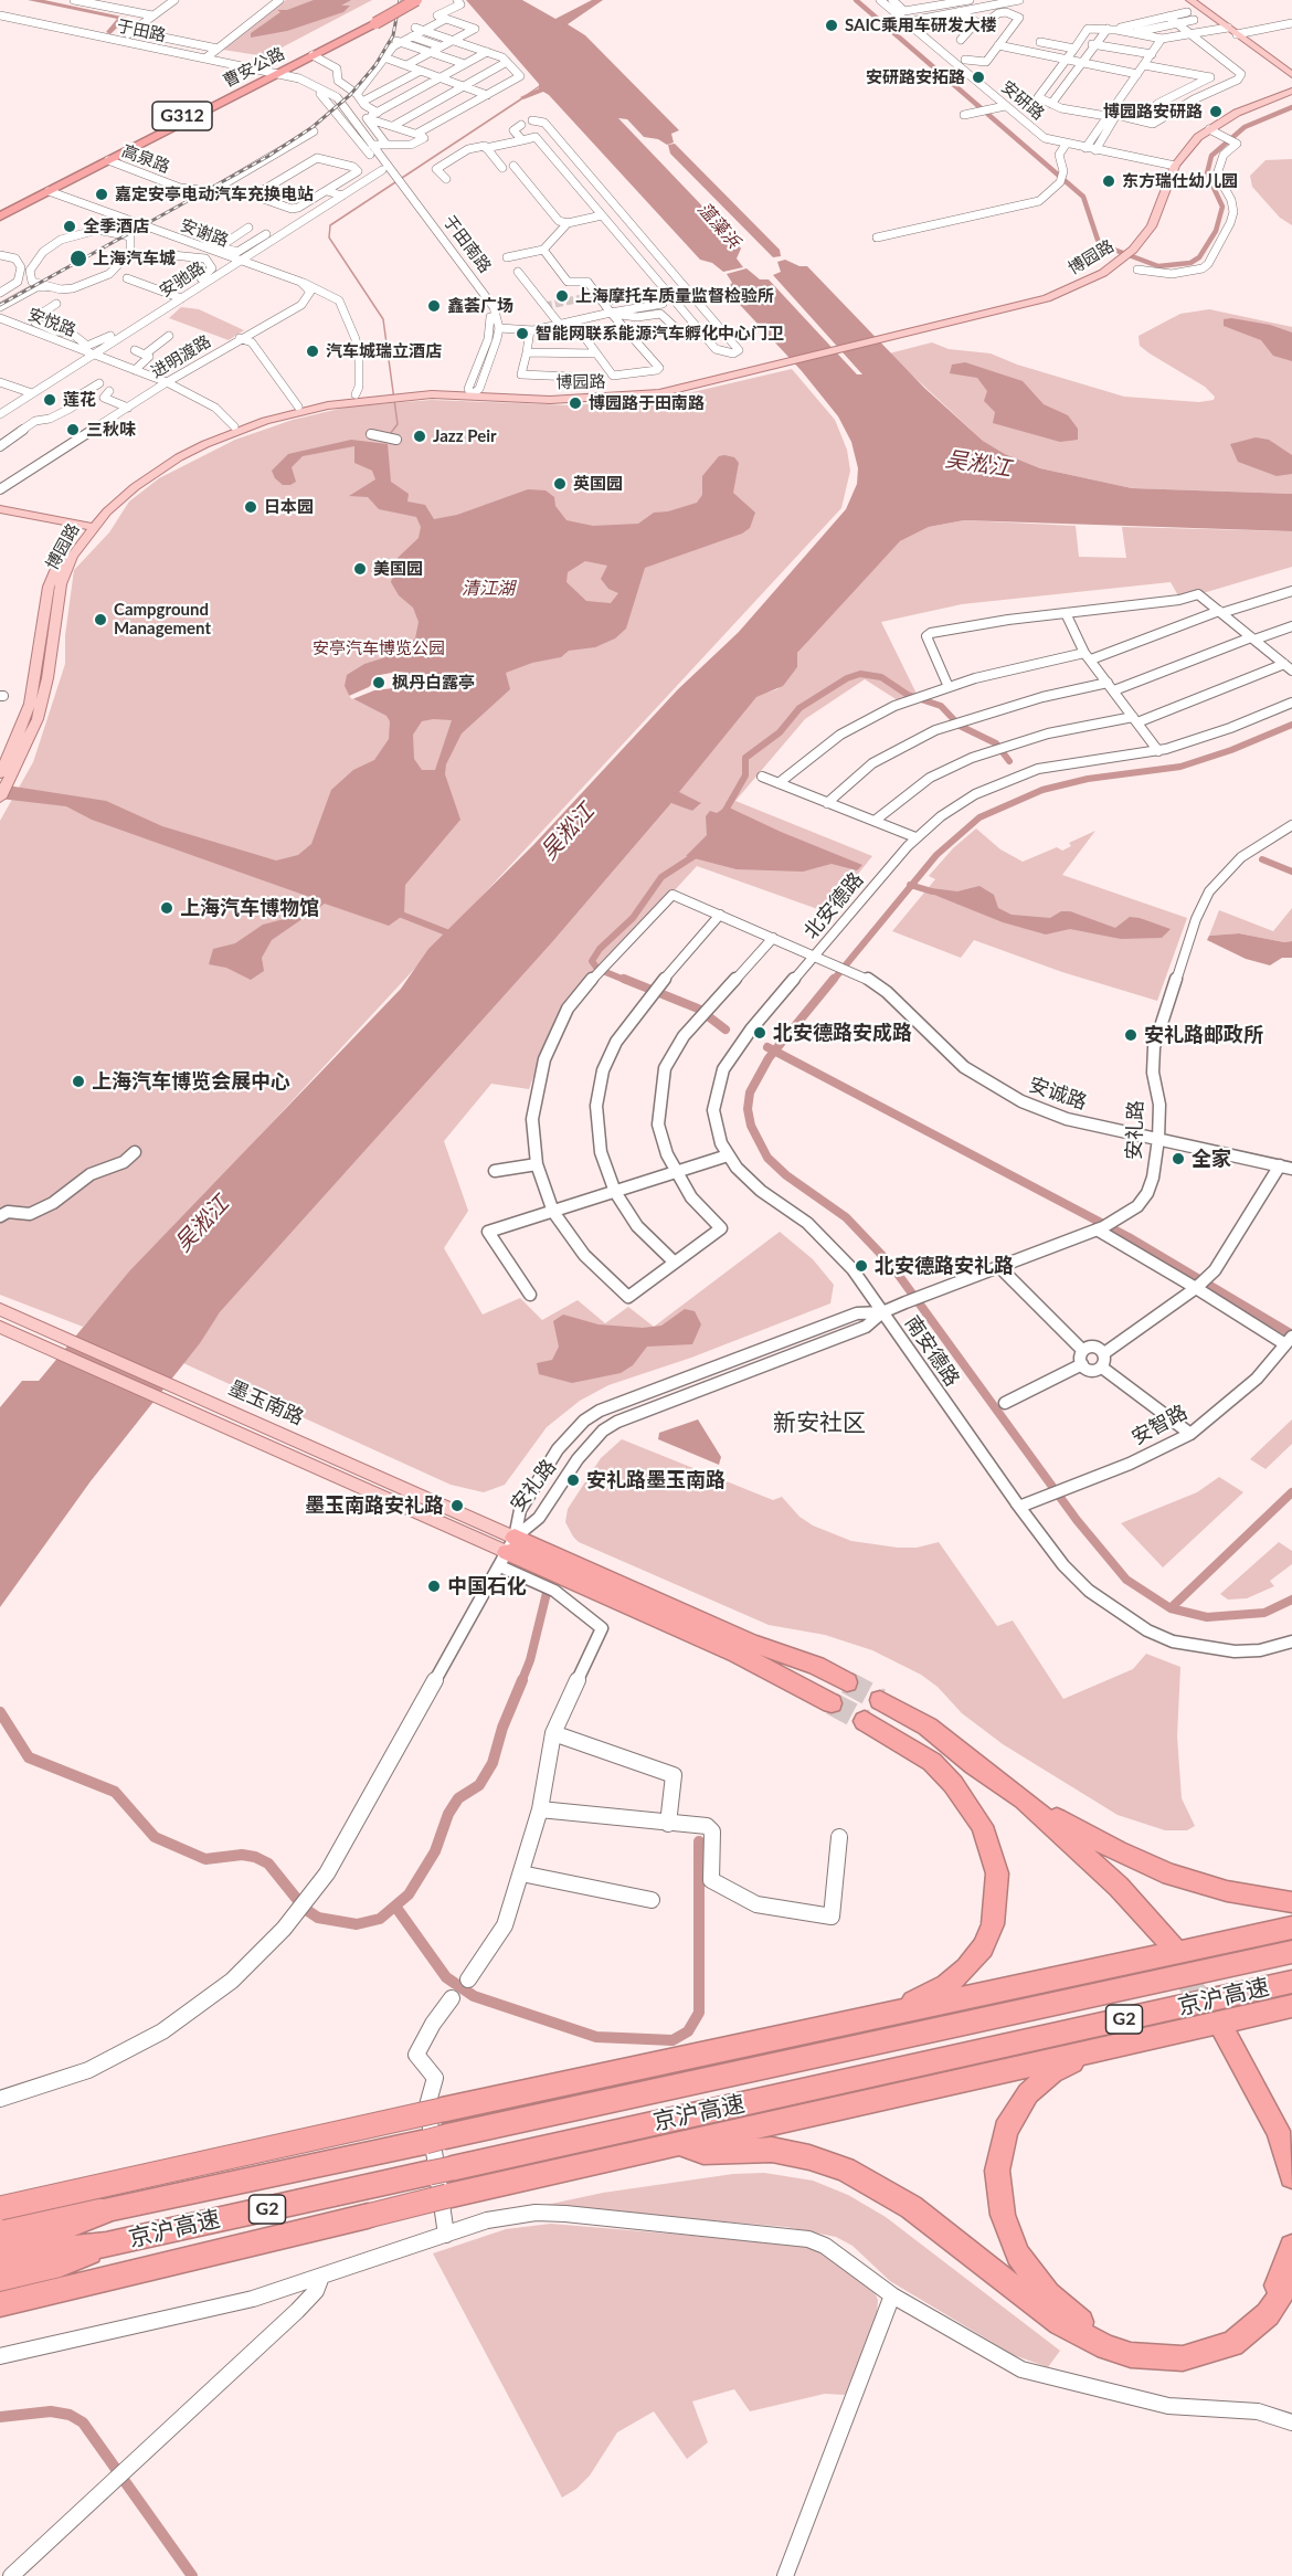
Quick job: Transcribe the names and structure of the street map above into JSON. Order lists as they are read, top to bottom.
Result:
{
  "streets": {
    "highway": [
      "曹安公路",
      "G312",
      "京沪高速",
      "G2"
    ],
    "main road": ["博园路", "墨玉南路"],
    "street": [
      "于田路",
      "安研路",
      "高泉路",
      "安谢路",
      "于田南路",
      "安驰路",
      "安悦路",
      "进明渡路",
      "北安德路",
      "安诚路",
      "安礼路",
      "南安德路",
      "安智路"
    ]
  },
  "crossings": [
    ["于田路", "曹安公路"],
    ["曹安公路", "高泉路"],
    ["曹安公路", "安谢路"],
    ["安研路", "博园路"],
    ["安谢路", "安驰路"],
    ["于田南路", "博园路"],
    ["于田南路", "安驰路"],
    ["博园路", "安悦路"],
    ["安驰路", "安悦路"],
    ["安悦路", "进明渡路"],
    ["北安德路", "安诚路"],
    ["北安德路", "安礼路"],
    ["北安德路", "南安德路"],
    ["安诚路", "安礼路"],
    ["安礼路", "南安德路"],
    ["安礼路", "墨玉南路"],
    ["南安德路", "安智路"]
  ],
  "districts": ["新安社区"],
  "water": ["蕰藻浜", "吴淞江", "清江湖"],
  "parks": ["安亭汽车博览公园"],
  "places": [
    "SAIC乘用车研发大楼",
    "安研路安拓路",
    "博园路安研路",
    "东方瑞仕幼儿园",
    "嘉定安亭电动汽车充换电站",
    "全季酒店",
    "上海汽车城",
    "上海摩托车质量监督检验所",
    "鑫荟广场",
    "智能网联系能源汽车孵化中心门卫",
    "汽车城瑞立酒店",
    "莲花",
    "博园路于田南路",
    "三秋味",
    "Jazz Peir",
    "英国园",
    "日本园",
    "美国园",
    "Campground Management",
    "枫丹白露亭",
    "上海汽车博物馆",
    "北安德路安成路",
    "安礼路邮政所",
    "上海汽车博览会展中心",
    "全家",
    "北安德路安礼路",
    "安礼路墨玉南路",
    "墨玉南路安礼路",
    "中国石化"
  ]
}
